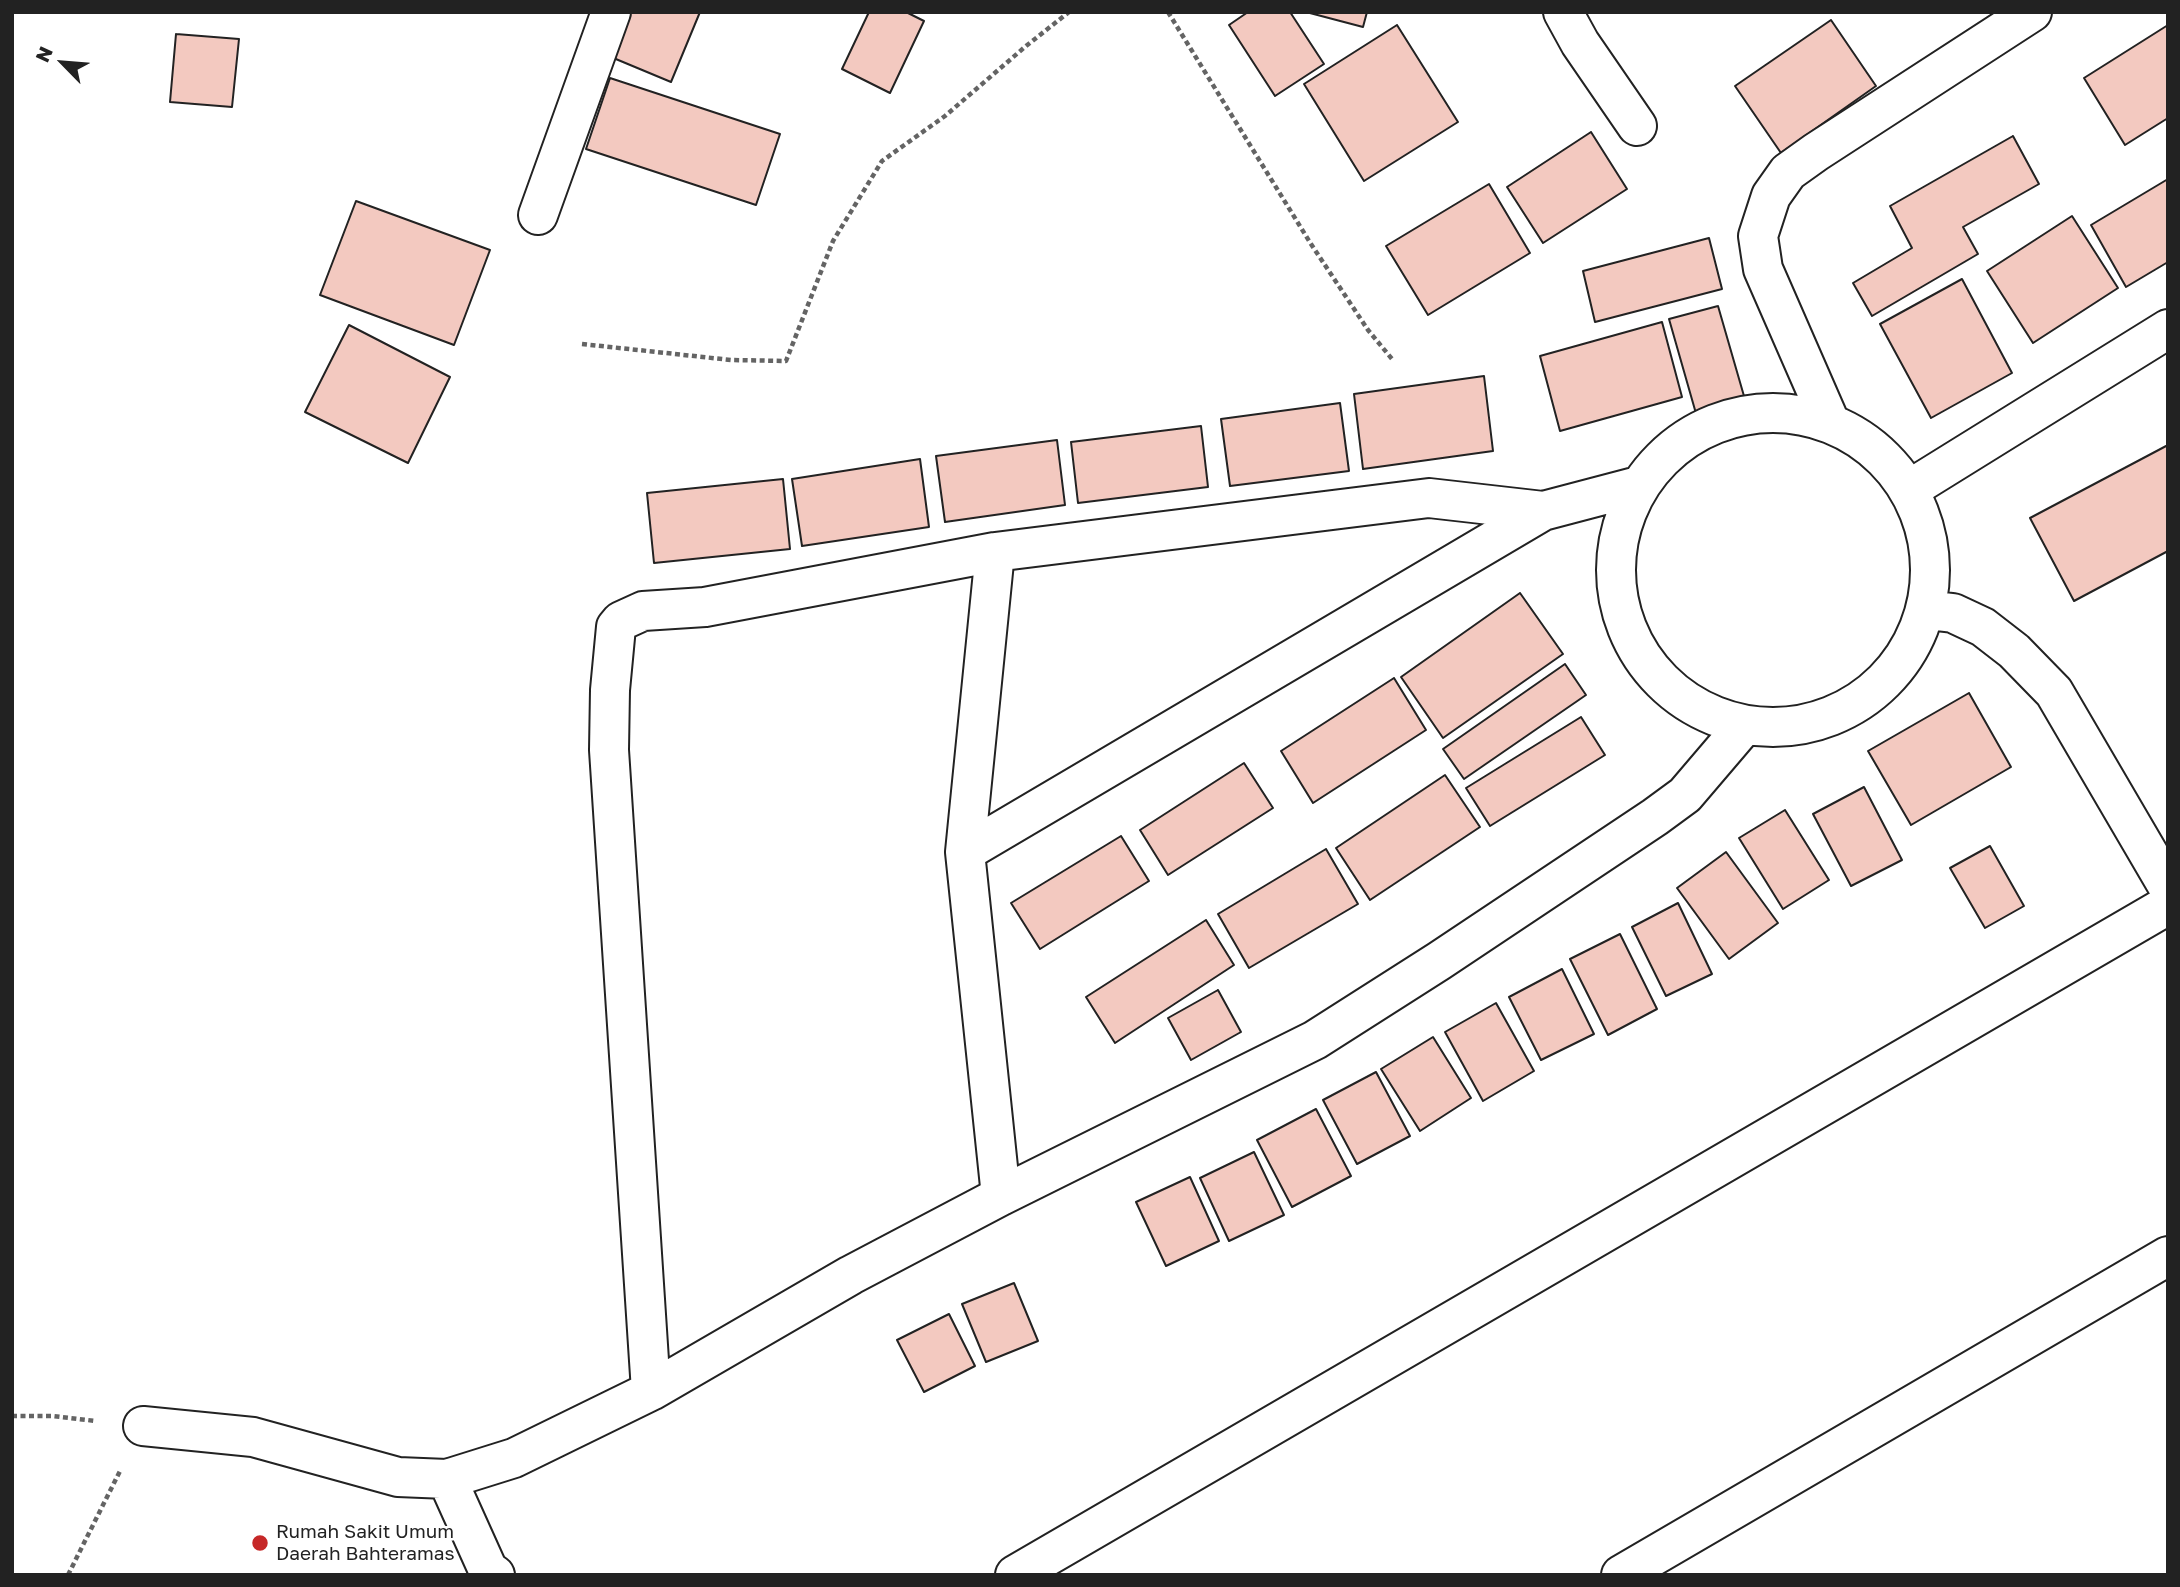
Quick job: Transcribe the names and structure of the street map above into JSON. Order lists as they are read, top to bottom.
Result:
{
  "places": ["Rumah Sakit Umum Daerah Bahteramas"],
  "north": "top left"
}
